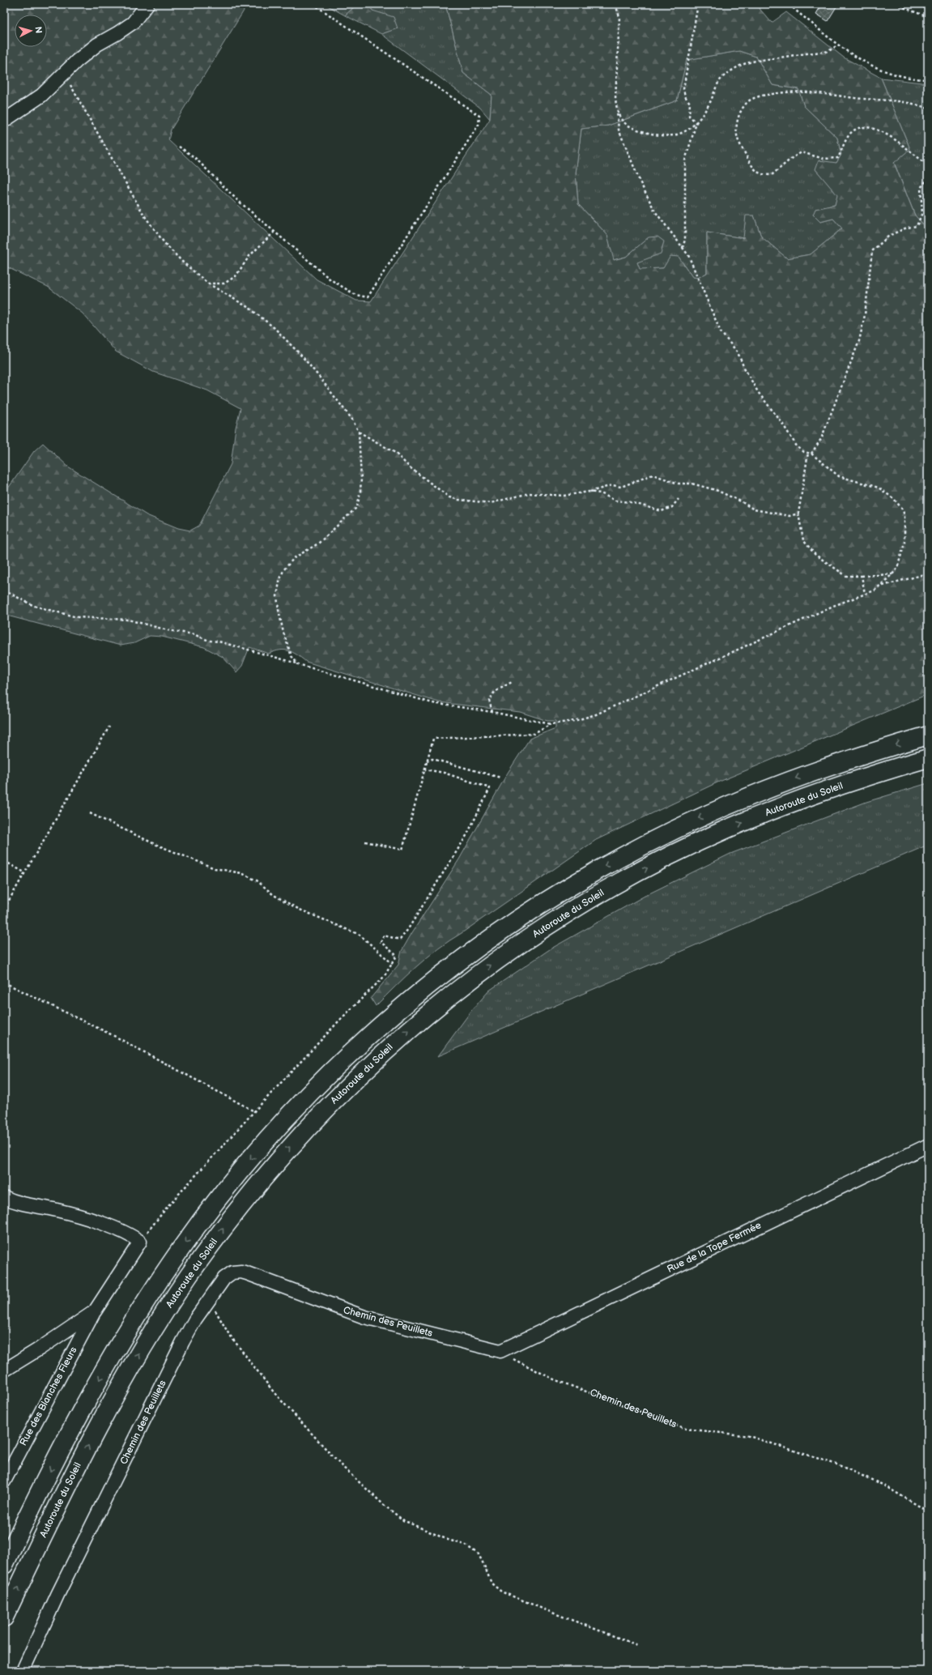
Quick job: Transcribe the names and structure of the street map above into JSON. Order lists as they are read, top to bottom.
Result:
{
  "streets": {
    "highway": ["Autoroute du Soleil"],
    "street": ["Rue de la Tope Fermée", "Chemin des Peuillets", "Rue des Blanches Fleurs"]
  },
  "crossings": [
    ["Rue de la Tope Fermée", "Chemin des Peuillets"]
  ],
  "north": "right"
}
